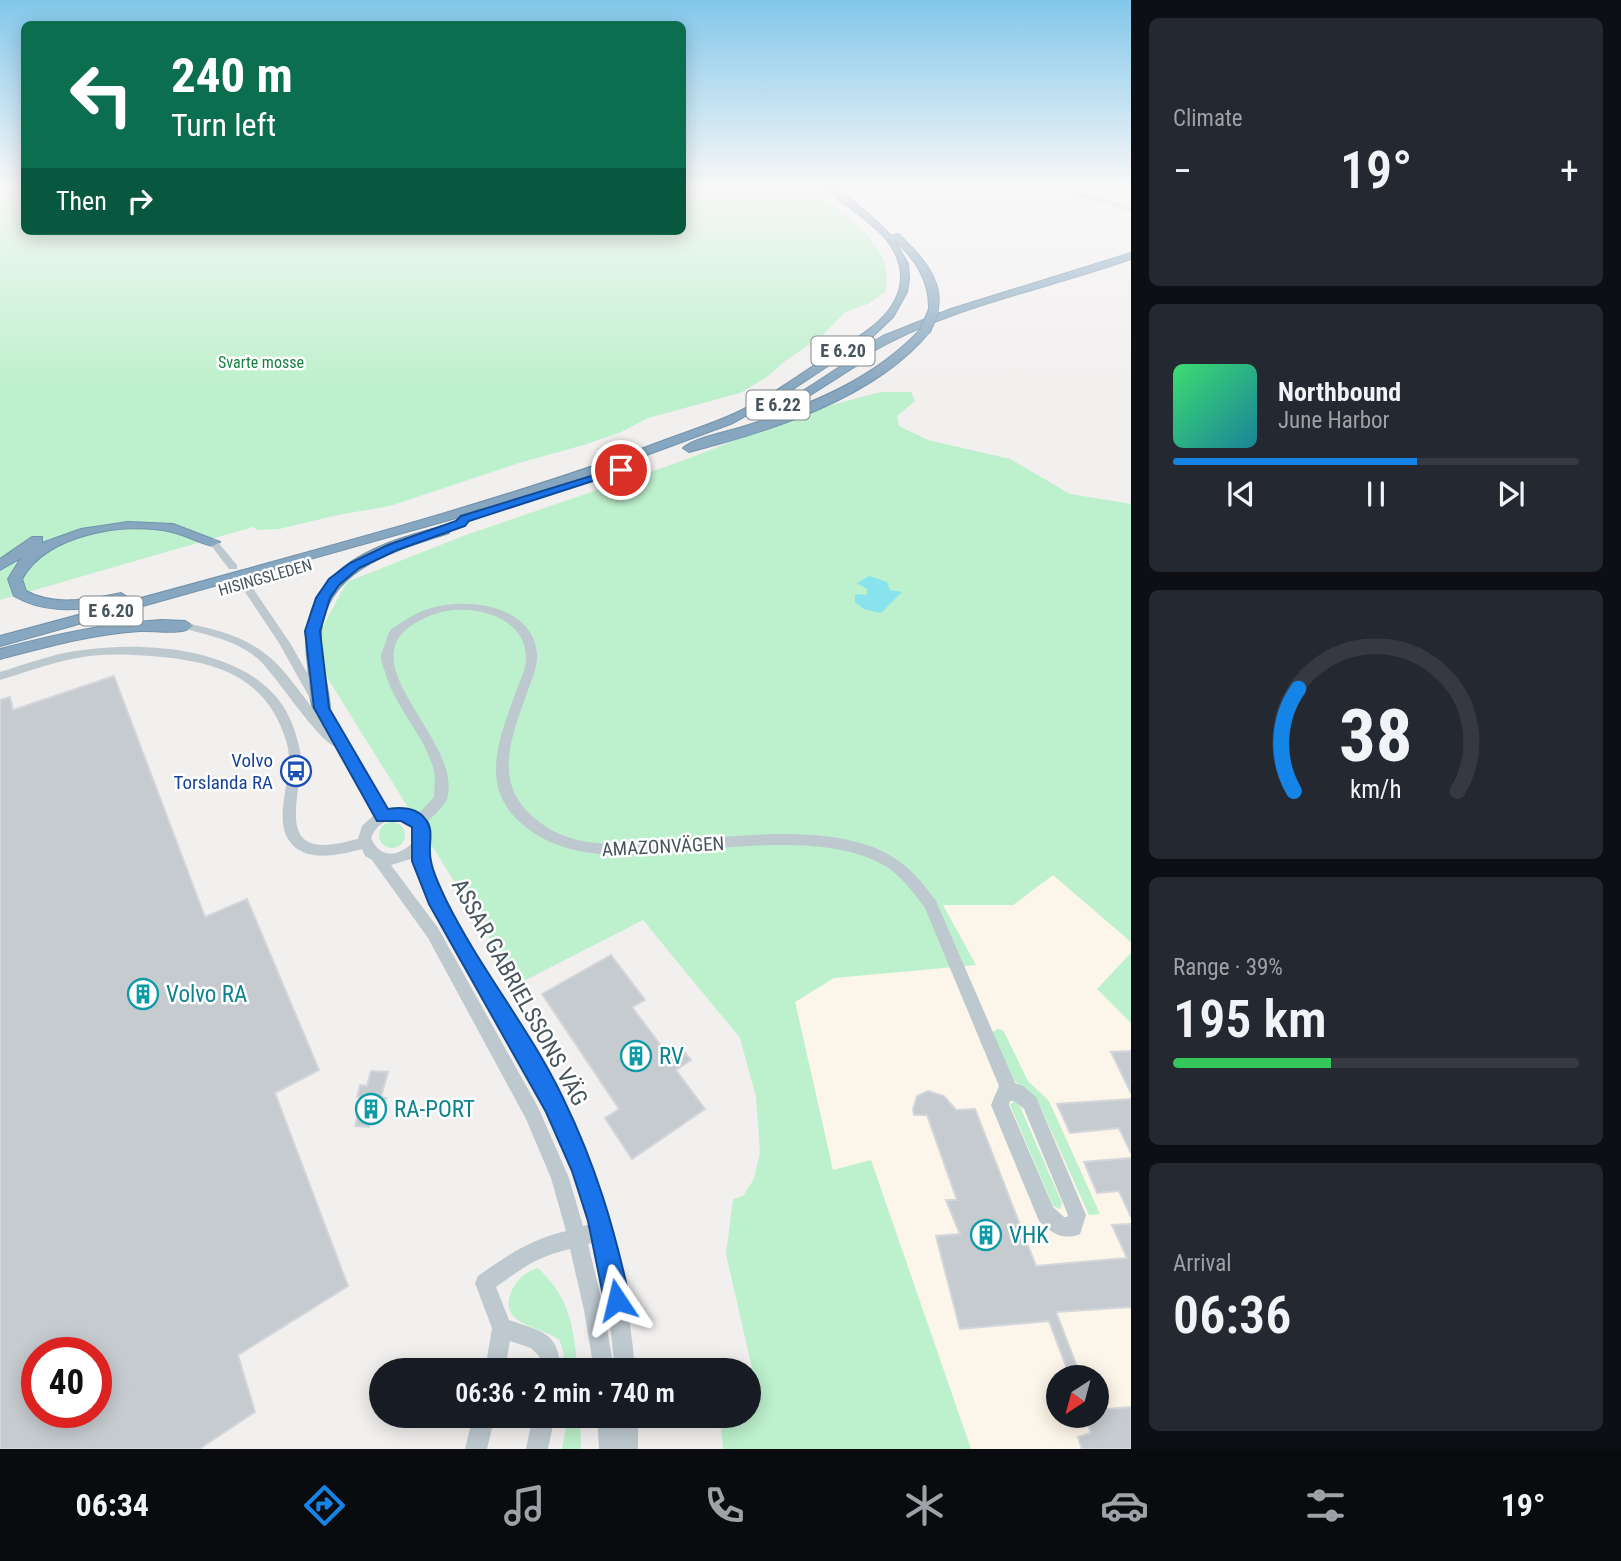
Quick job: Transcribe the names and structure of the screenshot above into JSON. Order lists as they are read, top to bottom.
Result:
{
  "streets": {
    "highway": ["E 6.20", "E 6.22", "HISINGSLEDEN"],
    "street": ["AMAZONVÄGEN", "ASSAR GABRIELSSONS VÄG"]
  },
  "crossings": [
    ["E 6.20", "HISINGSLEDEN"],
    ["E 6.22", "HISINGSLEDEN"],
    ["AMAZONVÄGEN", "ASSAR GABRIELSSONS VÄG"]
  ],
  "parks": ["Svarte mosse"],
  "places": {
    "bus stop": ["Volvo Torslanda RA"],
    "building": [
      "Volvo RA",
      "RV",
      "RA-PORT",
      "VHK"
    ]
  },
  "north": "bottom left",
  "page": {
    "tile": [
      "Climate",
      ["Range · 39%", "195 km"],
      ["Arrival", "06:36"]
    ],
    "turn": ["240 m", "Turn left"],
    "heat": ["−", "19°", "+"],
    "then": "Then",
    "song": ["Northbound", "June Harbor"],
    "limit": "40",
    "trip": "06:36 · 2 min · 740 m",
    "tabs": ["06:34", "19°"],
    "gauge": ["38", "km/h"]
  }
}
